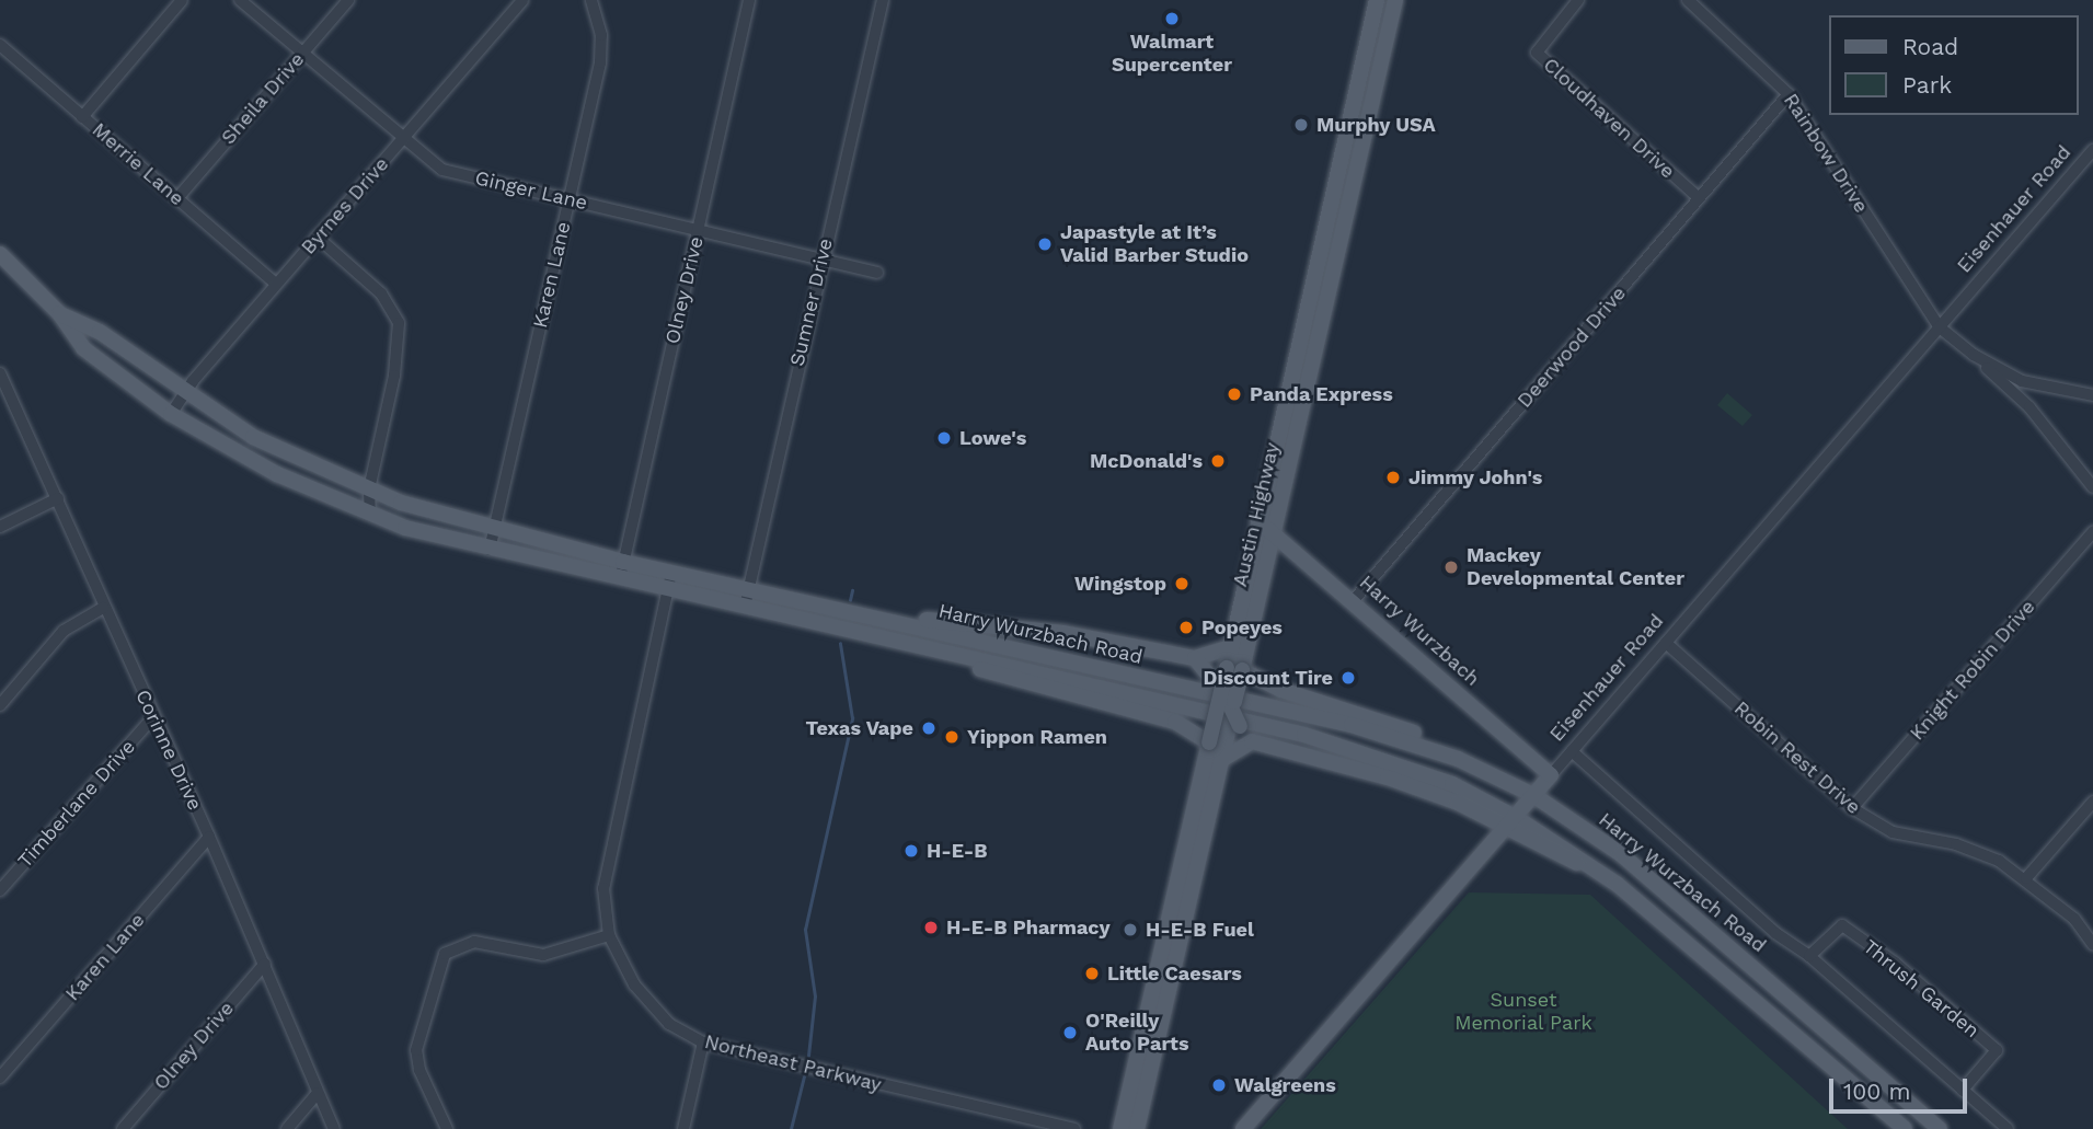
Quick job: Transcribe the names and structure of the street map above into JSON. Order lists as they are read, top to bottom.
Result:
{
  "streets": {
    "main road": [
      "Eisenhauer Road",
      "Austin Highway",
      "Harry Wurzbach",
      "Harry Wurzbach Road"
    ],
    "street": [
      "Sheila Drive",
      "Cloudhaven Drive",
      "Rainbow Drive",
      "Merrie Lane",
      "Ginger Lane",
      "Byrnes Drive",
      "Karen Lane",
      "Olney Drive",
      "Sumner Drive",
      "Deerwood Drive",
      "Knight Robin Drive",
      "Corinne Drive",
      "Robin Rest Drive",
      "Timberlane Drive",
      "Thrush Garden",
      "Northeast Parkway"
    ]
  },
  "crossings": [
    ["Sheila Drive", "Merrie Lane"],
    ["Sheila Drive", "Ginger Lane"],
    ["Cloudhaven Drive", "Deerwood Drive"],
    ["Rainbow Drive", "Eisenhauer Road"],
    ["Rainbow Drive", "Deerwood Drive"],
    ["Merrie Lane", "Byrnes Drive"],
    ["Ginger Lane", "Byrnes Drive"],
    ["Ginger Lane", "Karen Lane"],
    ["Ginger Lane", "Olney Drive"],
    ["Ginger Lane", "Sumner Drive"],
    ["Byrnes Drive", "Harry Wurzbach Road"],
    ["Eisenhauer Road", "Harry Wurzbach"],
    ["Eisenhauer Road", "Harry Wurzbach Road"],
    ["Eisenhauer Road", "Robin Rest Drive"],
    ["Karen Lane", "Harry Wurzbach Road"],
    ["Karen Lane", "Corinne Drive"],
    ["Olney Drive", "Harry Wurzbach Road"],
    ["Olney Drive", "Corinne Drive"],
    ["Sumner Drive", "Harry Wurzbach Road"],
    ["Deerwood Drive", "Harry Wurzbach"],
    ["Austin Highway", "Harry Wurzbach"],
    ["Harry Wurzbach Road", "Northeast Parkway"],
    ["Knight Robin Drive", "Robin Rest Drive"],
    ["Corinne Drive", "Timberlane Drive"]
  ],
  "parks": ["Sunset Memorial Park"],
  "places": [
    "Walmart Supercenter",
    "Murphy USA",
    "Japastyle at It’s Valid Barber Studio",
    "Panda Express",
    "Lowe's",
    "McDonald's",
    "Jimmy John's",
    "Mackey Developmental Center",
    "Wingstop",
    "Popeyes",
    "Discount Tire",
    "Texas Vape",
    "Yippon Ramen",
    "H-E-B",
    "H-E-B Pharmacy",
    "H-E-B Fuel",
    "Little Caesars",
    "O'Reilly Auto Parts",
    "Walgreens"
  ],
  "legend": ["Road", "Park"],
  "scale_bar": "100 m"
}
